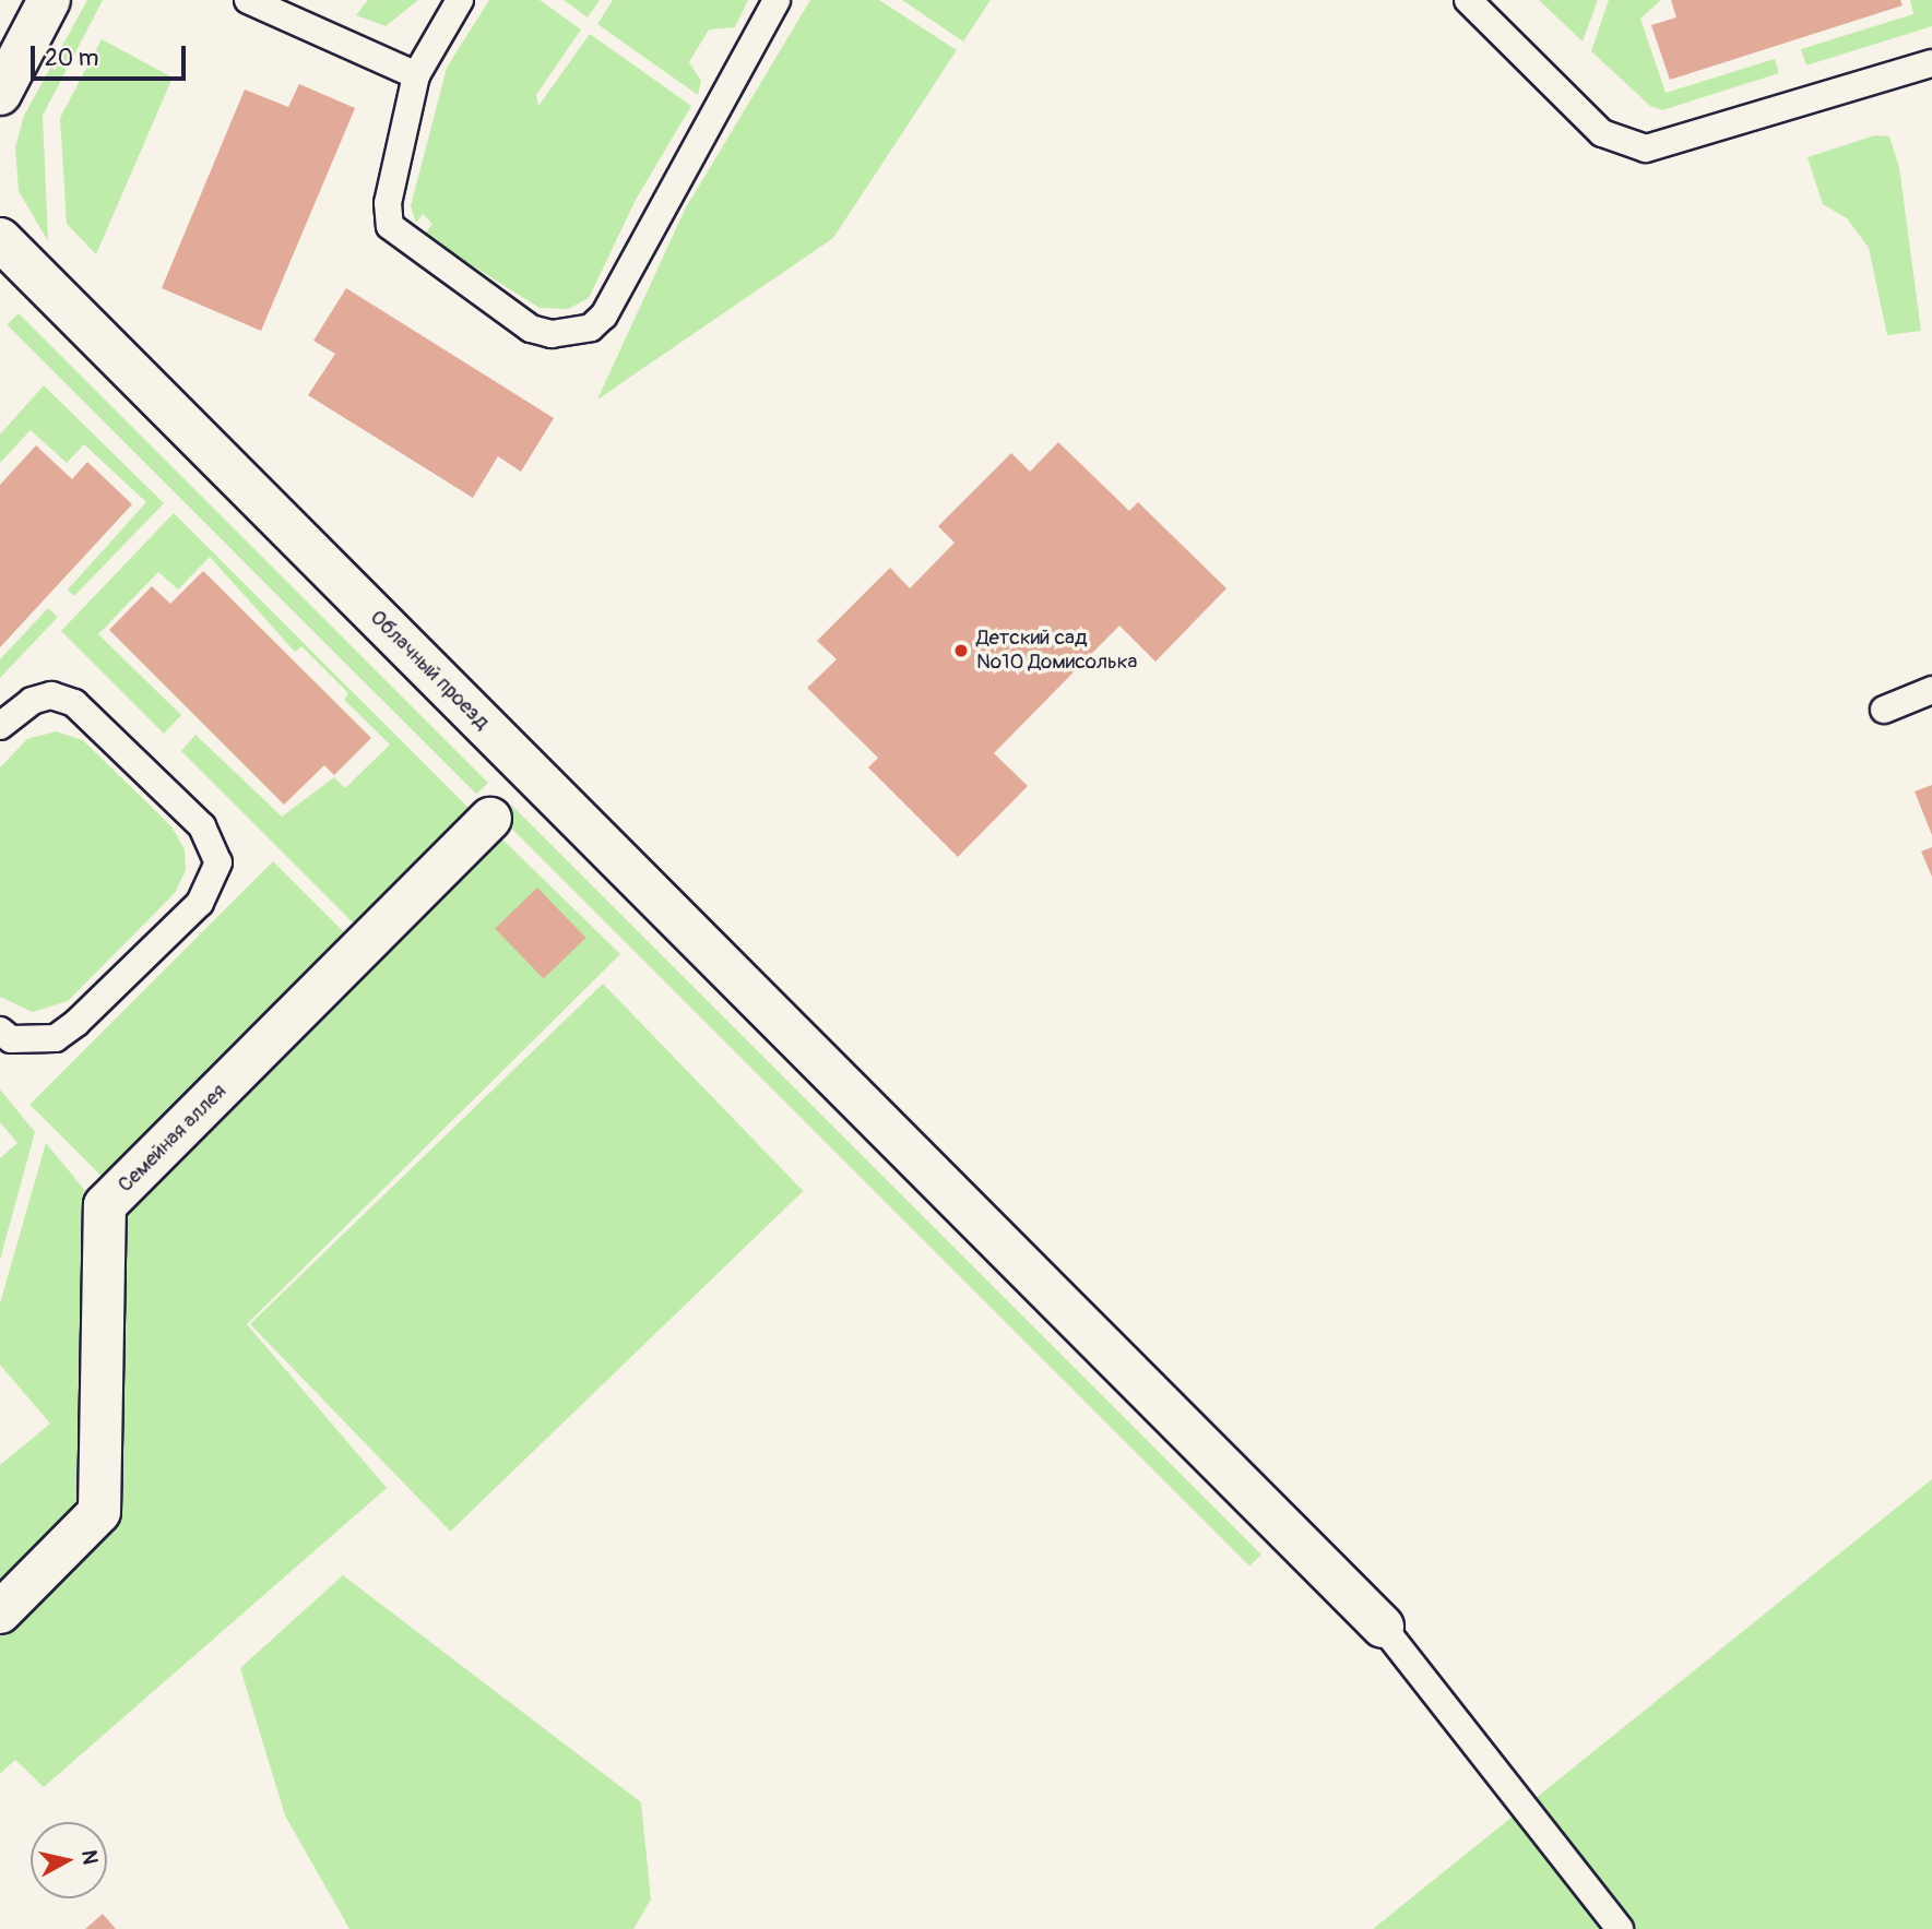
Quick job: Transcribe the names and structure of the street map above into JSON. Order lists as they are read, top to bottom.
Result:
{
  "streets": {
    "street": ["Облачный проезд", "Семейная аллея"]
  },
  "places": ["Детский сад №10 Домисолька"],
  "scale_bar": "20 m",
  "north": "right"
}
